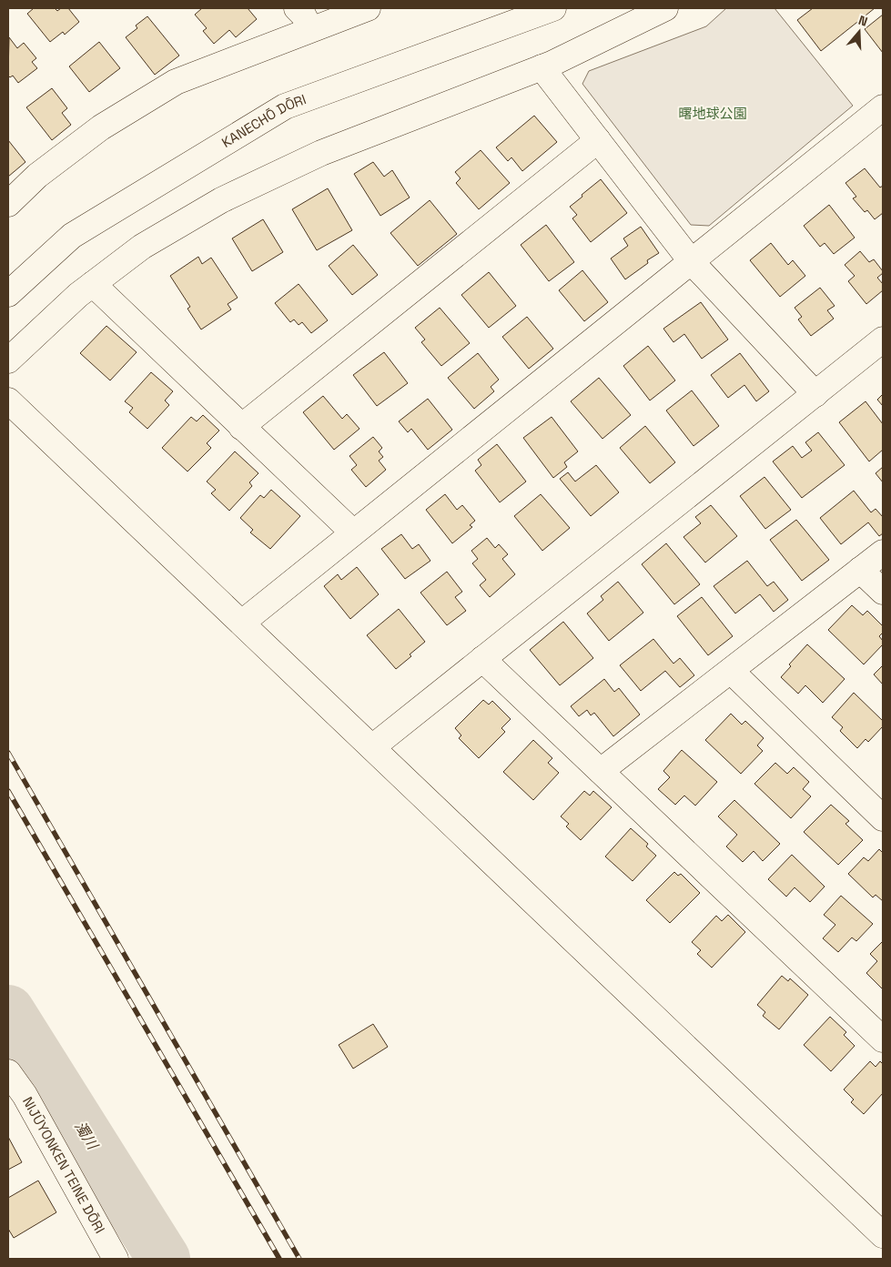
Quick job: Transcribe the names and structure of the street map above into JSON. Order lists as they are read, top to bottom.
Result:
{
  "streets": {
    "street": ["KANECHŌ DŌRI", "NIJŪYONKEN TEINE DŌRI"]
  },
  "water": ["濁川"],
  "parks": ["曙地球公園"],
  "north": "top"
}
